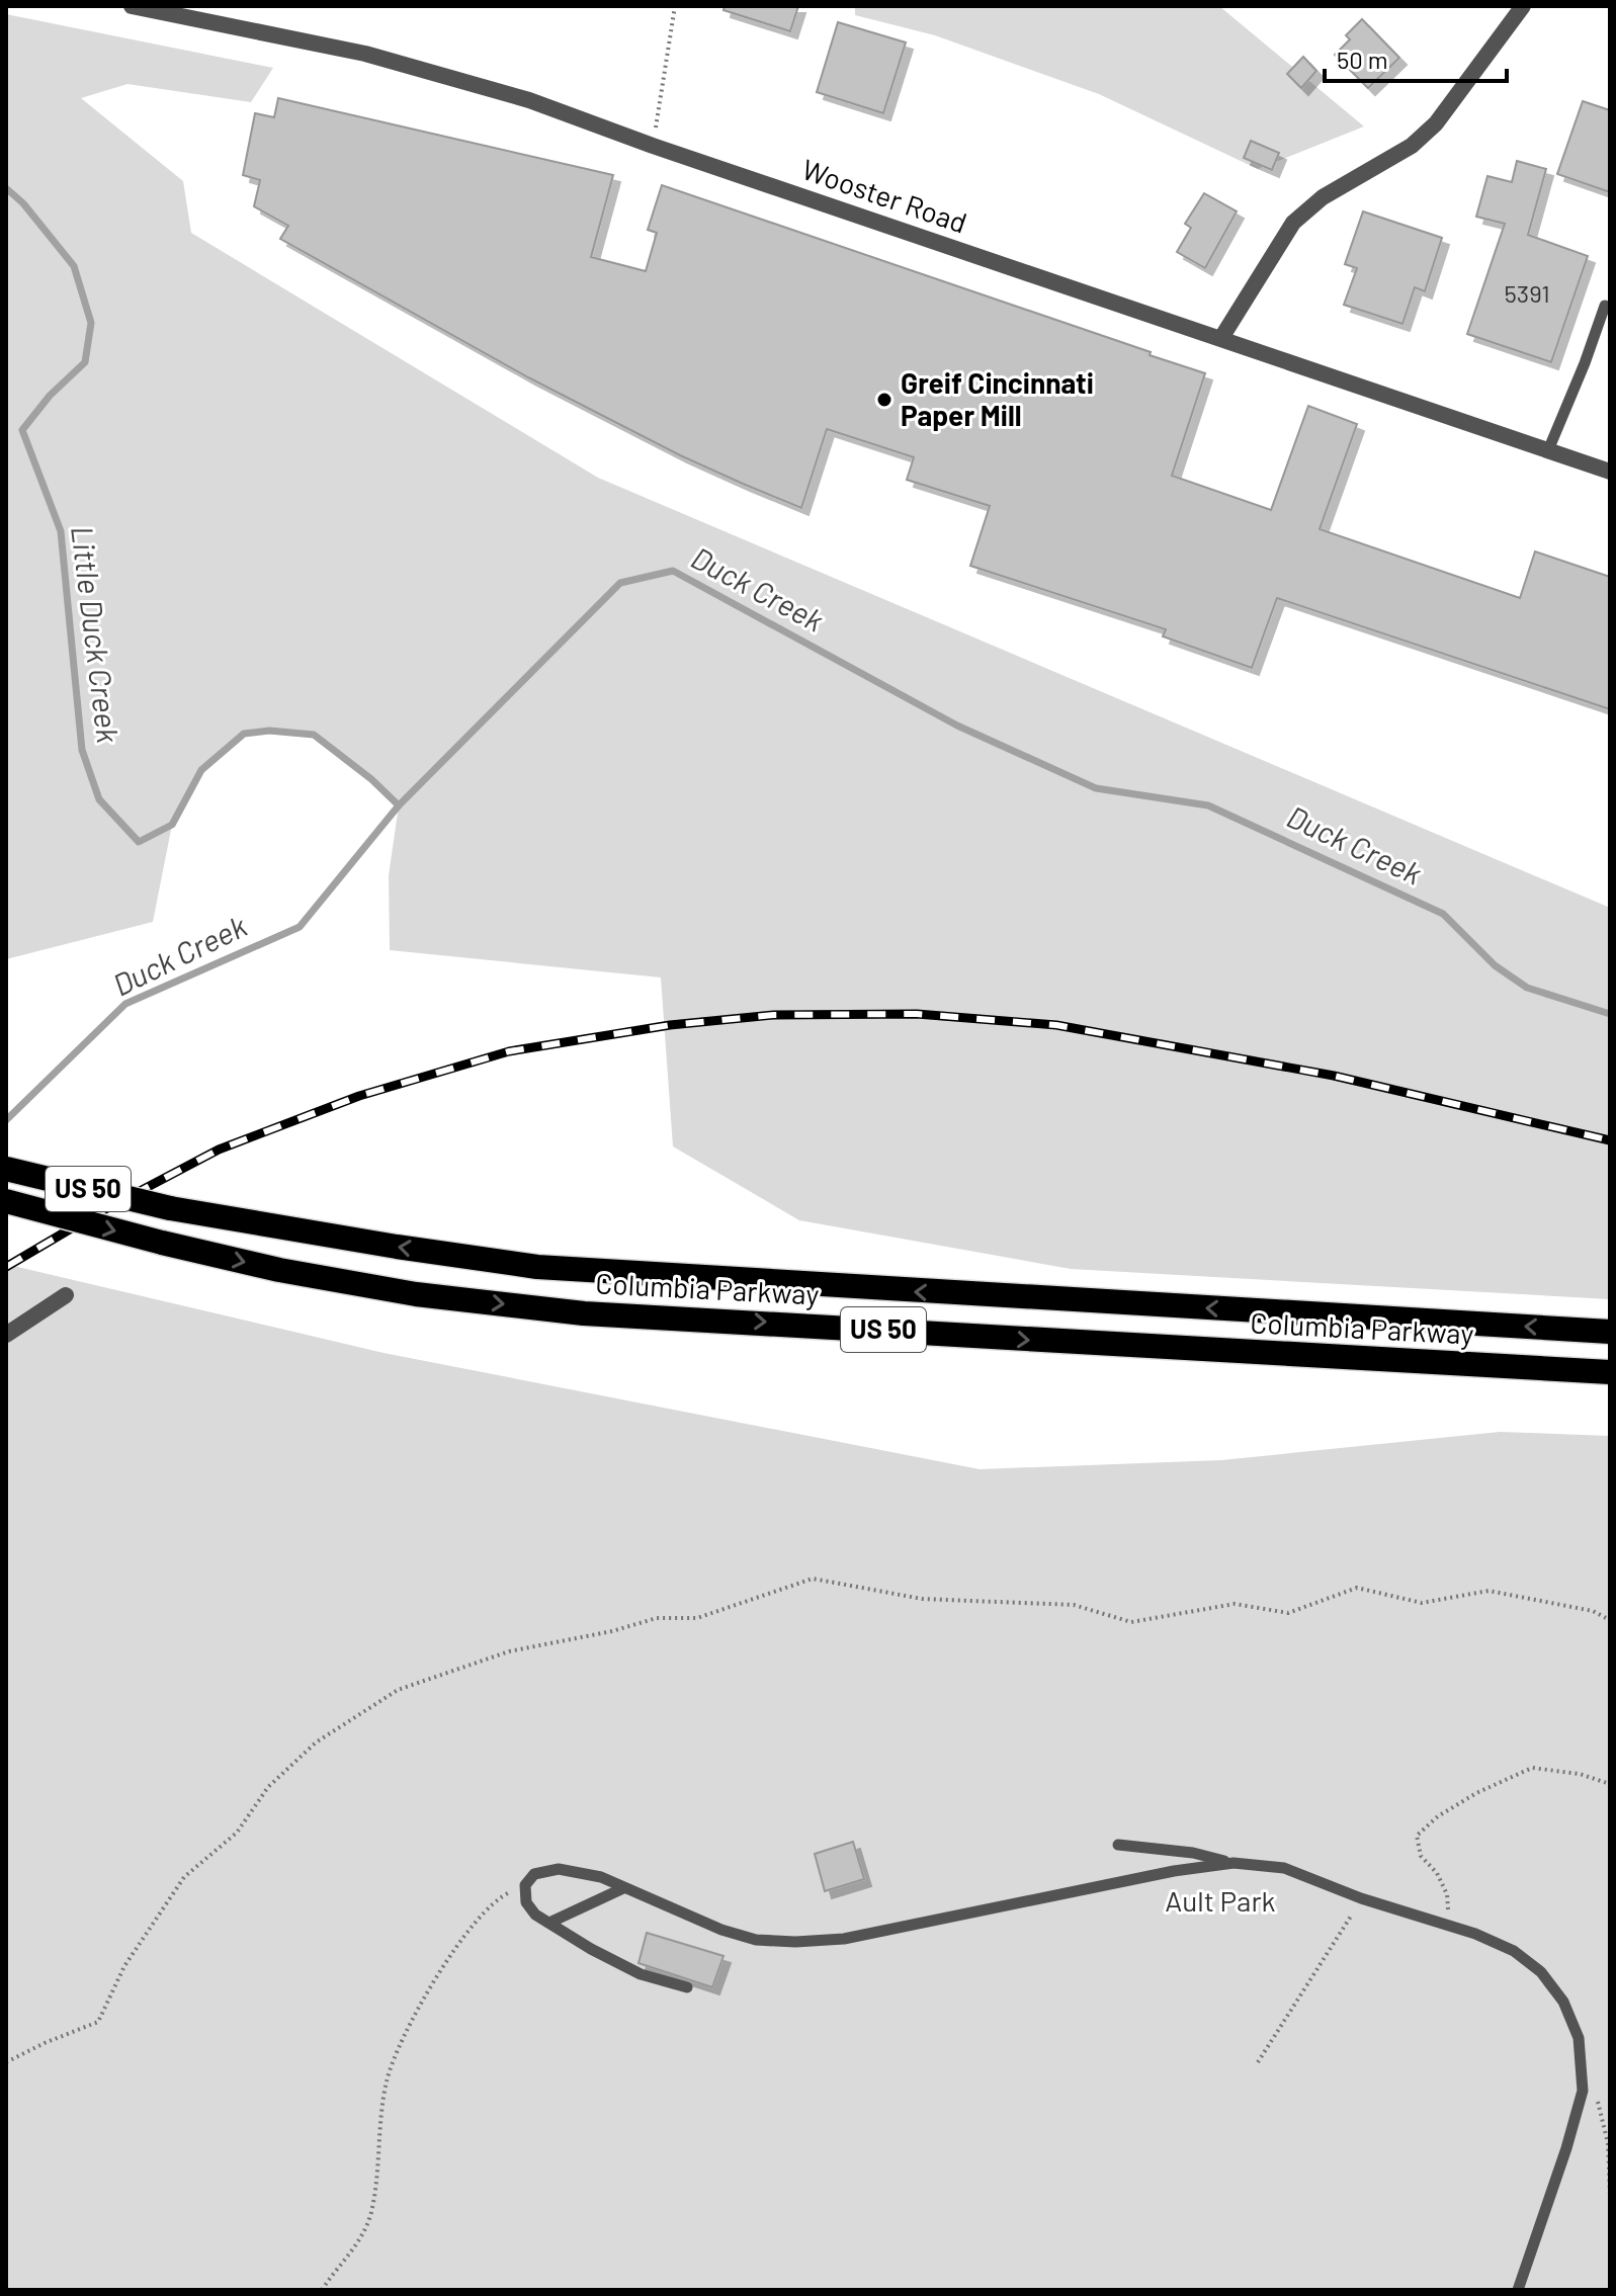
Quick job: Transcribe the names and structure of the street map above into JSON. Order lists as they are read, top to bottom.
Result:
{
  "streets": {
    "highway": ["US 50", "Columbia Parkway"],
    "street": ["Wooster Road"]
  },
  "water": ["Duck Creek", "Little Duck Creek"],
  "parks": ["Ault Park"],
  "places": ["Greif Cincinnati Paper Mill"],
  "house_numbers": ["5391"],
  "scale_bar": "50 m"
}
